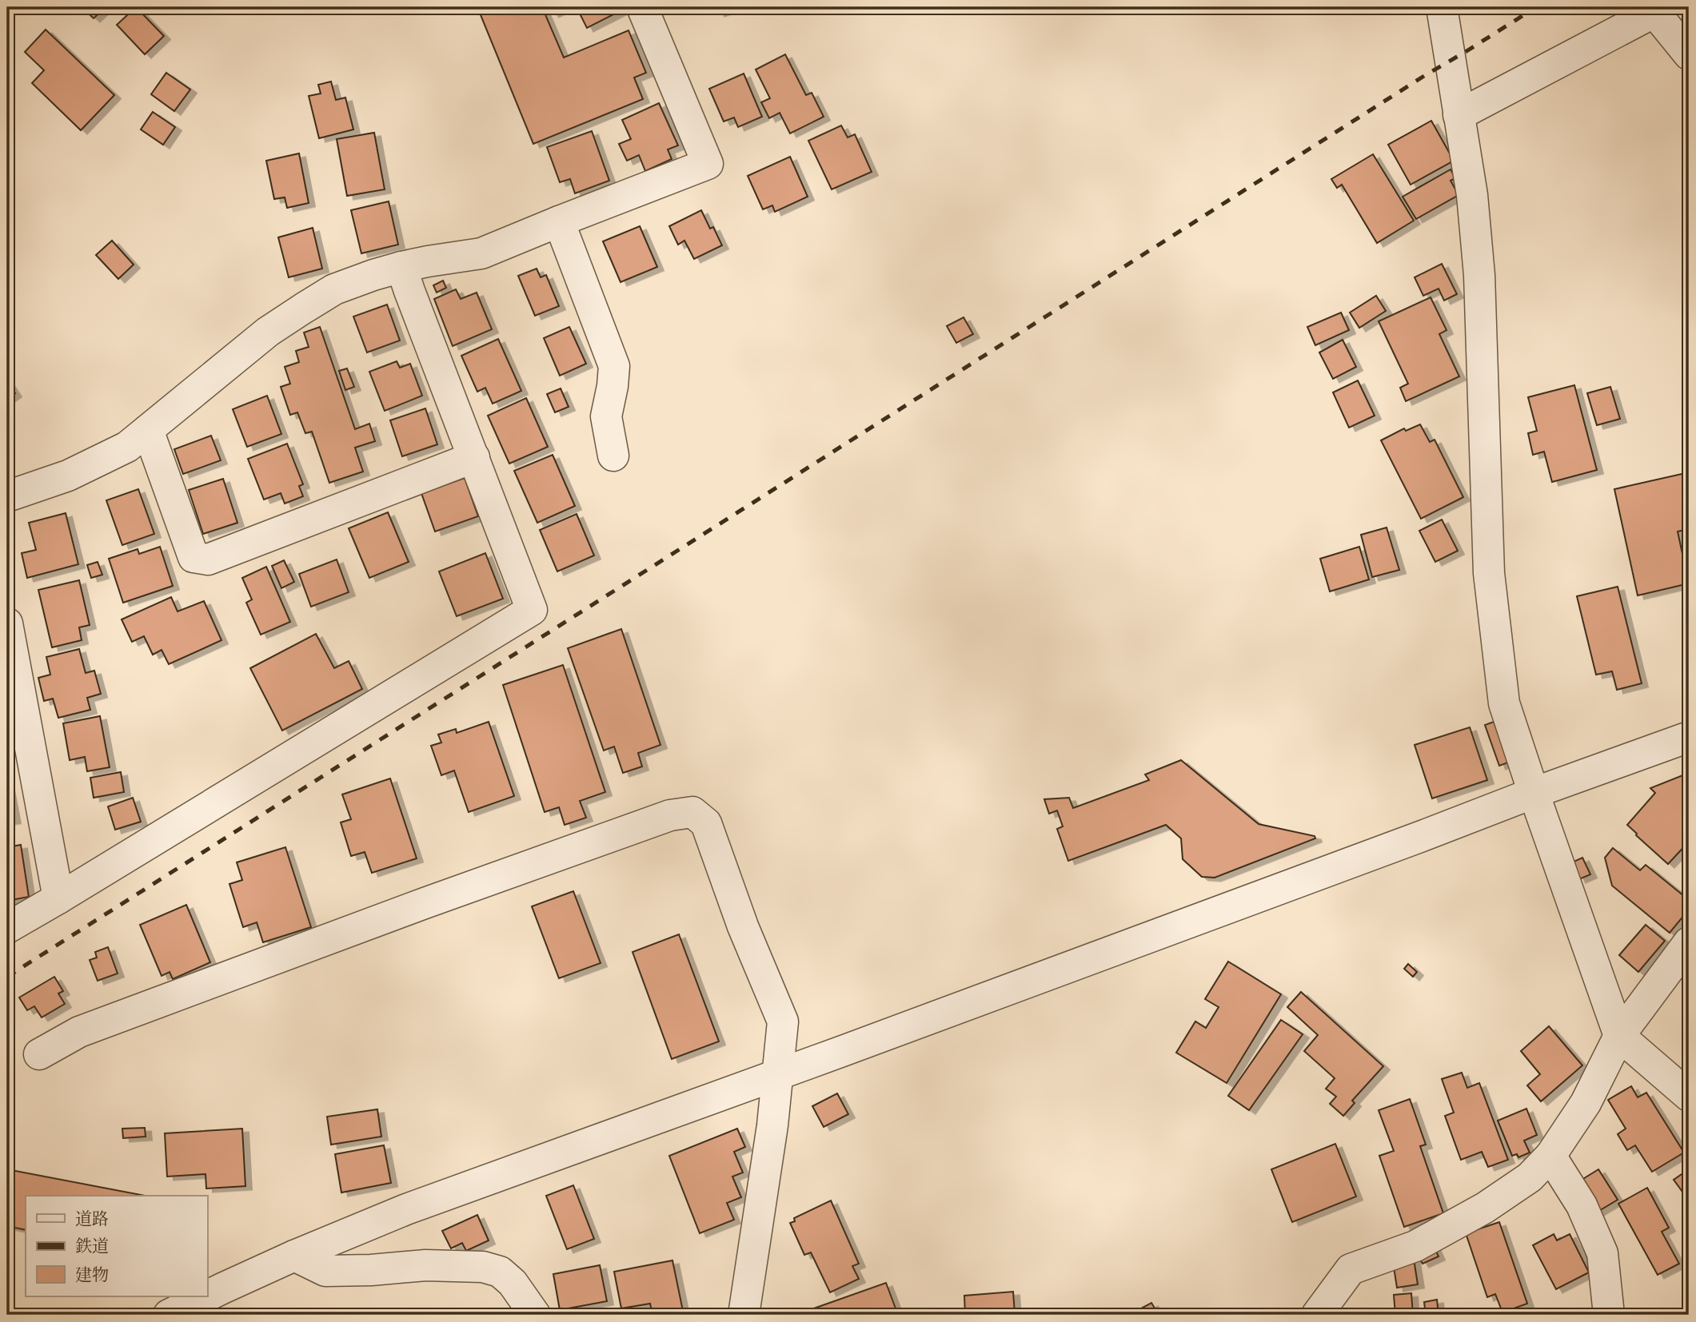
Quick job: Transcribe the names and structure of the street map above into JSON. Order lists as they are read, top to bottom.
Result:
{
  "legend": ["道路", "鉄道", "建物"]
}
